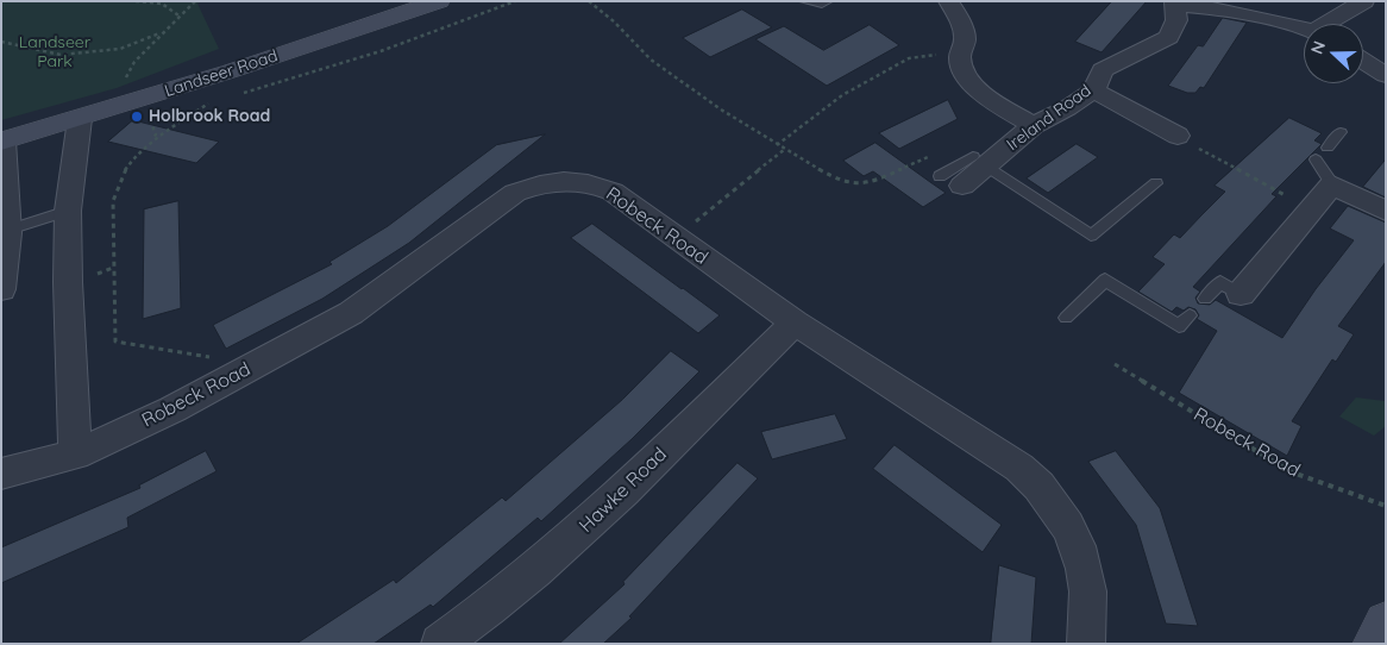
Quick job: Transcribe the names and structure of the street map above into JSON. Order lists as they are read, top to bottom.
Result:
{
  "streets": {
    "street": [
      "Landseer Road",
      "Ireland Road",
      "Robeck Road",
      "Hawke Road"
    ]
  },
  "crossings": [
    ["Robeck Road", "Hawke Road"]
  ],
  "parks": ["Landseer Park"],
  "places": ["Holbrook Road"],
  "north": "left"
}
